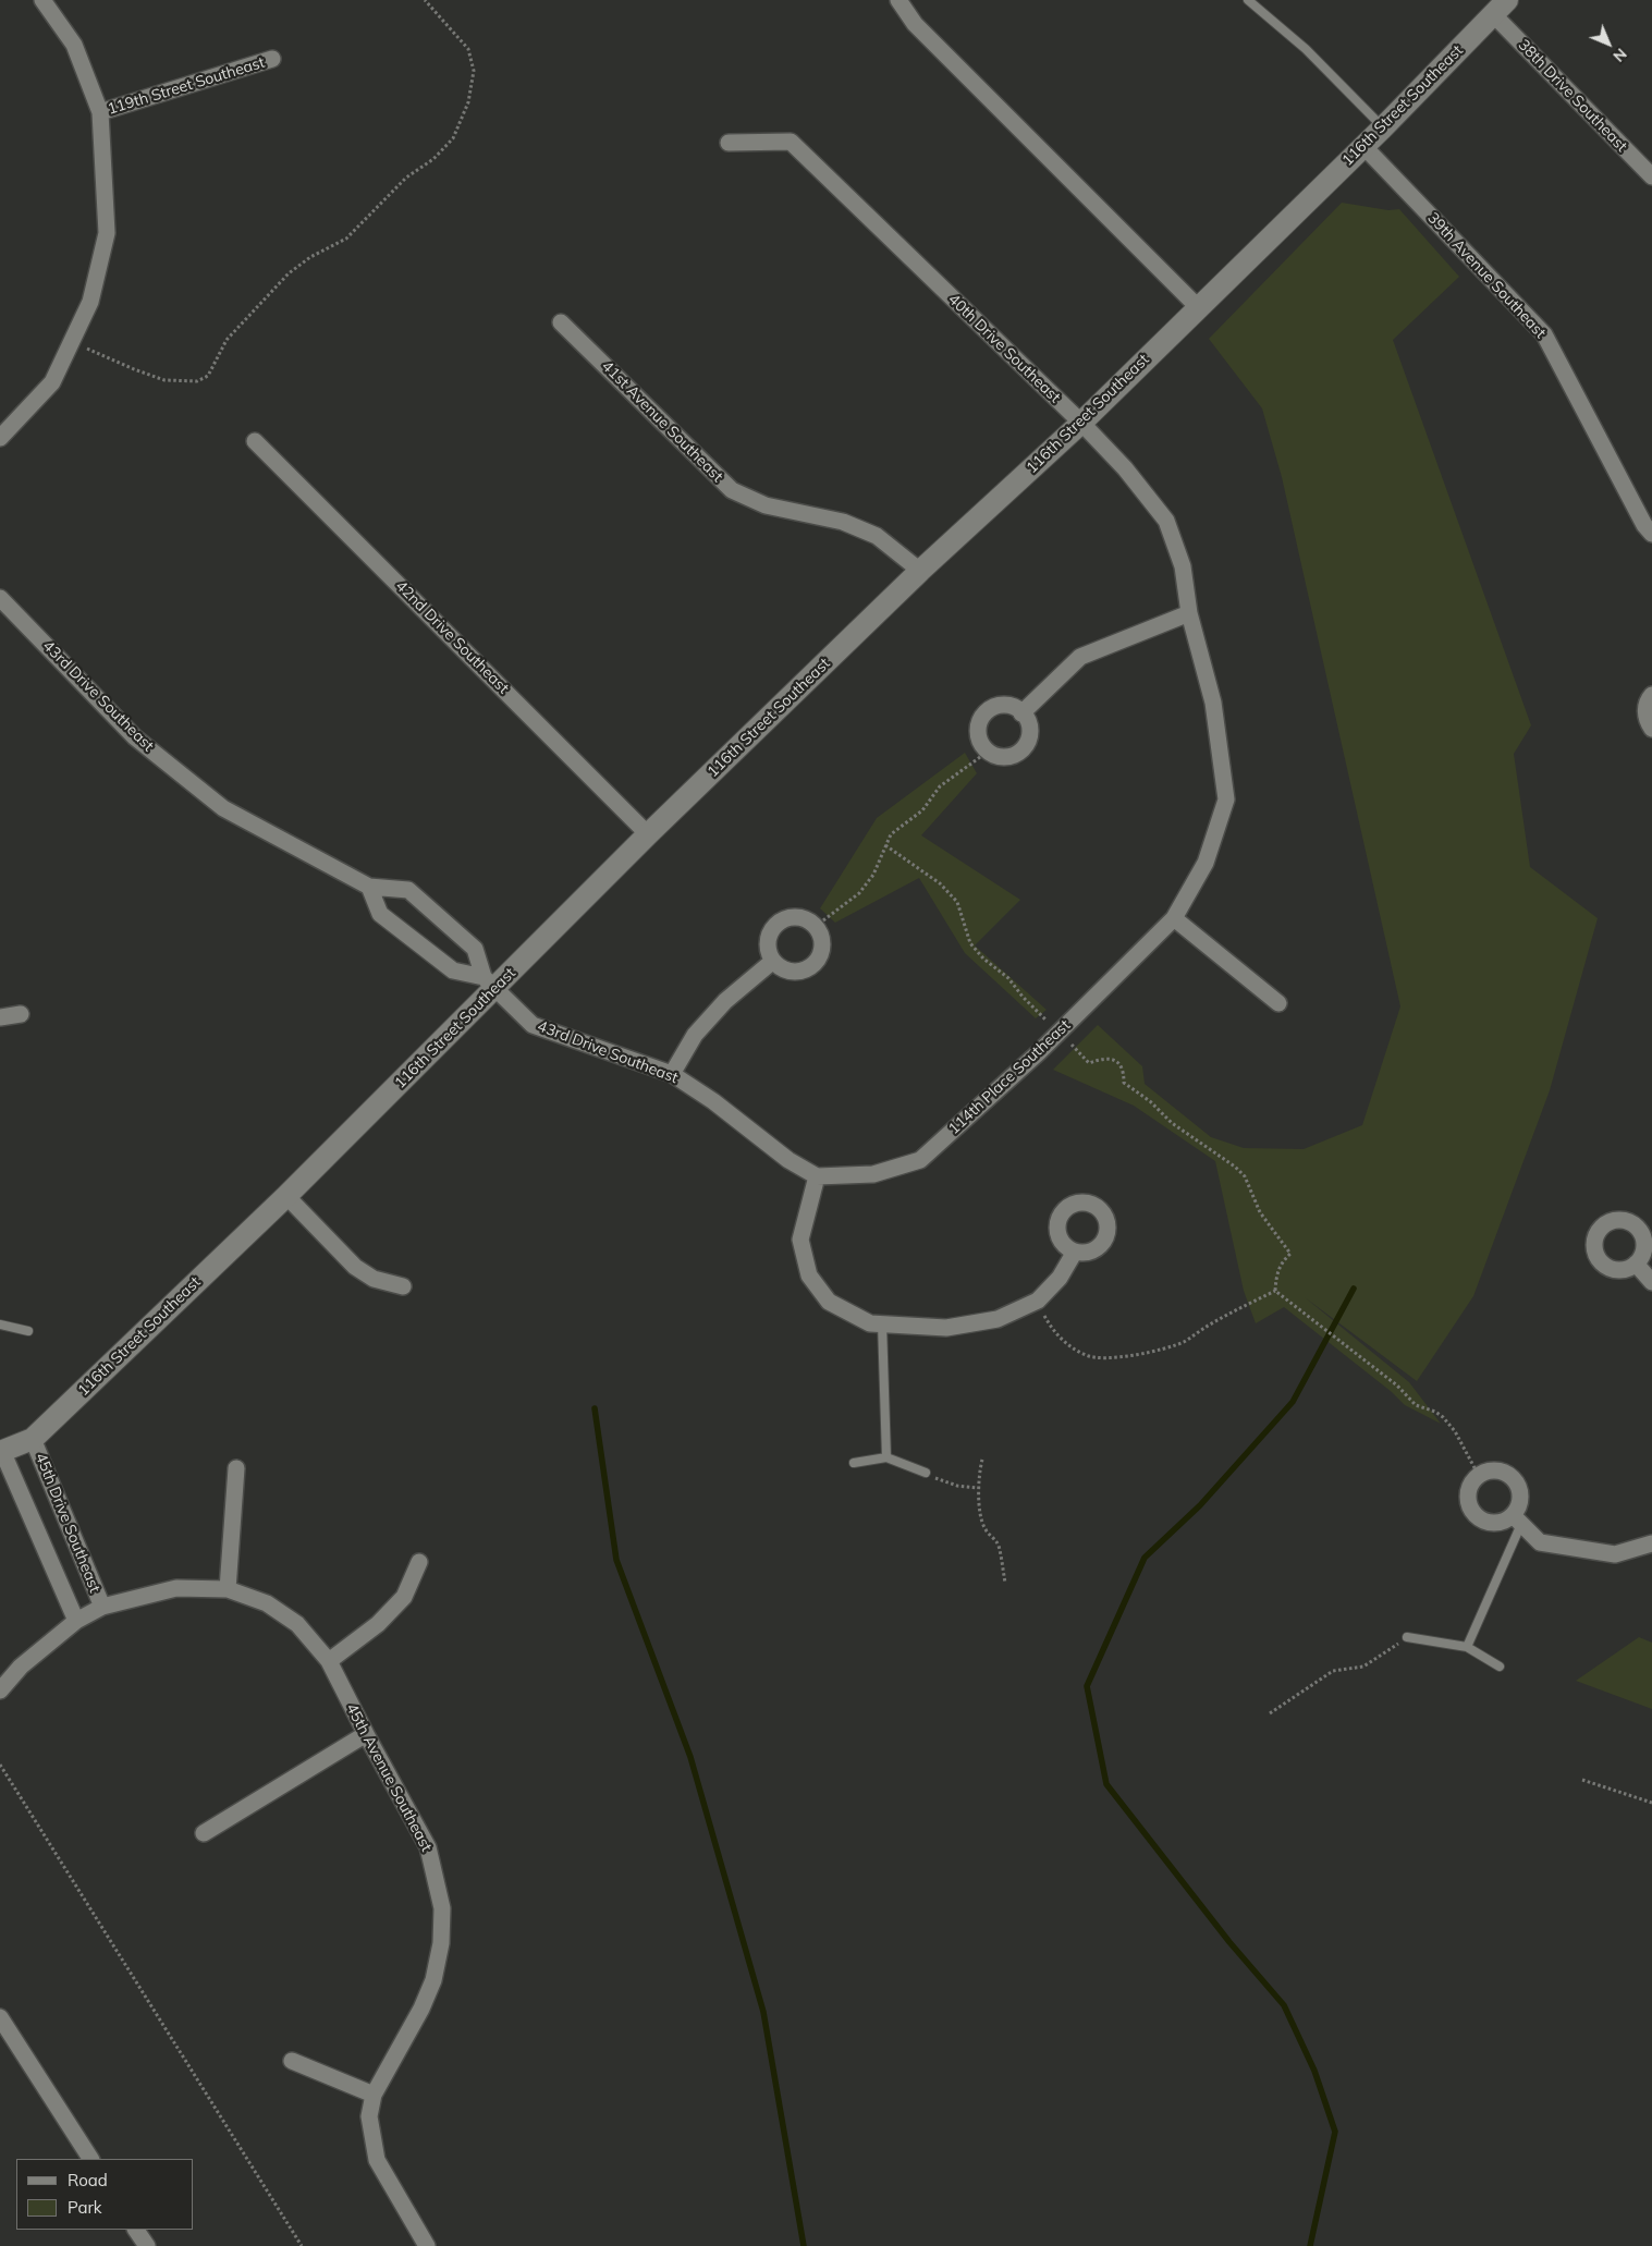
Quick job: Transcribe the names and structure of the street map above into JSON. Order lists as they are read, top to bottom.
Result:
{
  "streets": {
    "street": [
      "119th Street Southeast",
      "38th Drive Southeast",
      "116th Street Southeast",
      "39th Avenue Southeast",
      "40th Drive Southeast",
      "41st Avenue Southeast",
      "42nd Drive Southeast",
      "43rd Drive Southeast",
      "114th Place Southeast",
      "45th Drive Southeast",
      "45th Avenue Southeast"
    ]
  },
  "crossings": [
    ["38th Drive Southeast", "116th Street Southeast"],
    ["116th Street Southeast", "39th Avenue Southeast"],
    ["116th Street Southeast", "40th Drive Southeast"],
    ["116th Street Southeast", "41st Avenue Southeast"],
    ["116th Street Southeast", "42nd Drive Southeast"],
    ["116th Street Southeast", "43rd Drive Southeast"],
    ["116th Street Southeast", "45th Drive Southeast"],
    ["40th Drive Southeast", "114th Place Southeast"],
    ["43rd Drive Southeast", "114th Place Southeast"],
    ["45th Drive Southeast", "45th Avenue Southeast"]
  ],
  "legend": ["Road", "Park"],
  "north": "bottom right"
}
